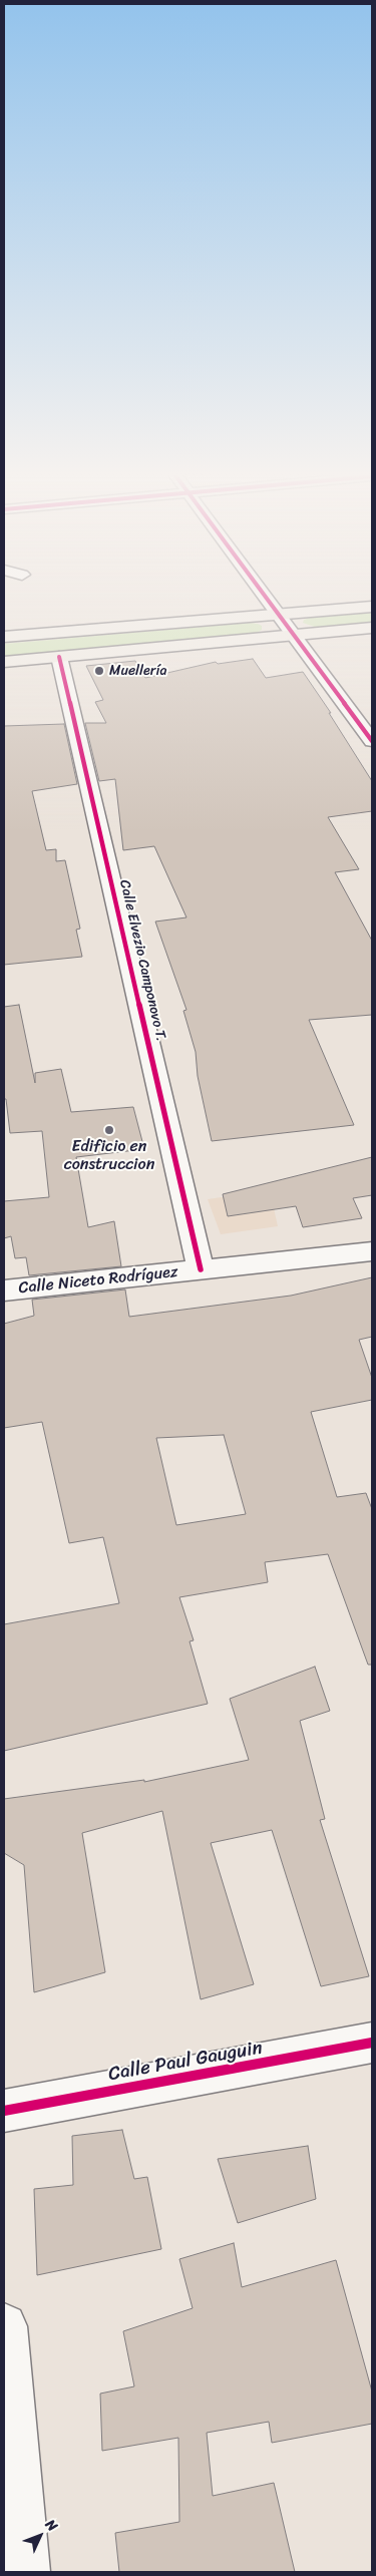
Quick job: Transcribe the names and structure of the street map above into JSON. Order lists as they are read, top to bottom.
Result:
{
  "streets": {
    "street": ["Calle Elvezio Camponovo T.", "Calle Niceto Rodríguez", "Calle Paul Gauguin"]
  },
  "crossings": [
    ["Calle Elvezio Camponovo T.", "Calle Niceto Rodríguez"]
  ],
  "places": ["Muellería", "Edificio en construccion"],
  "north": "top right"
}
